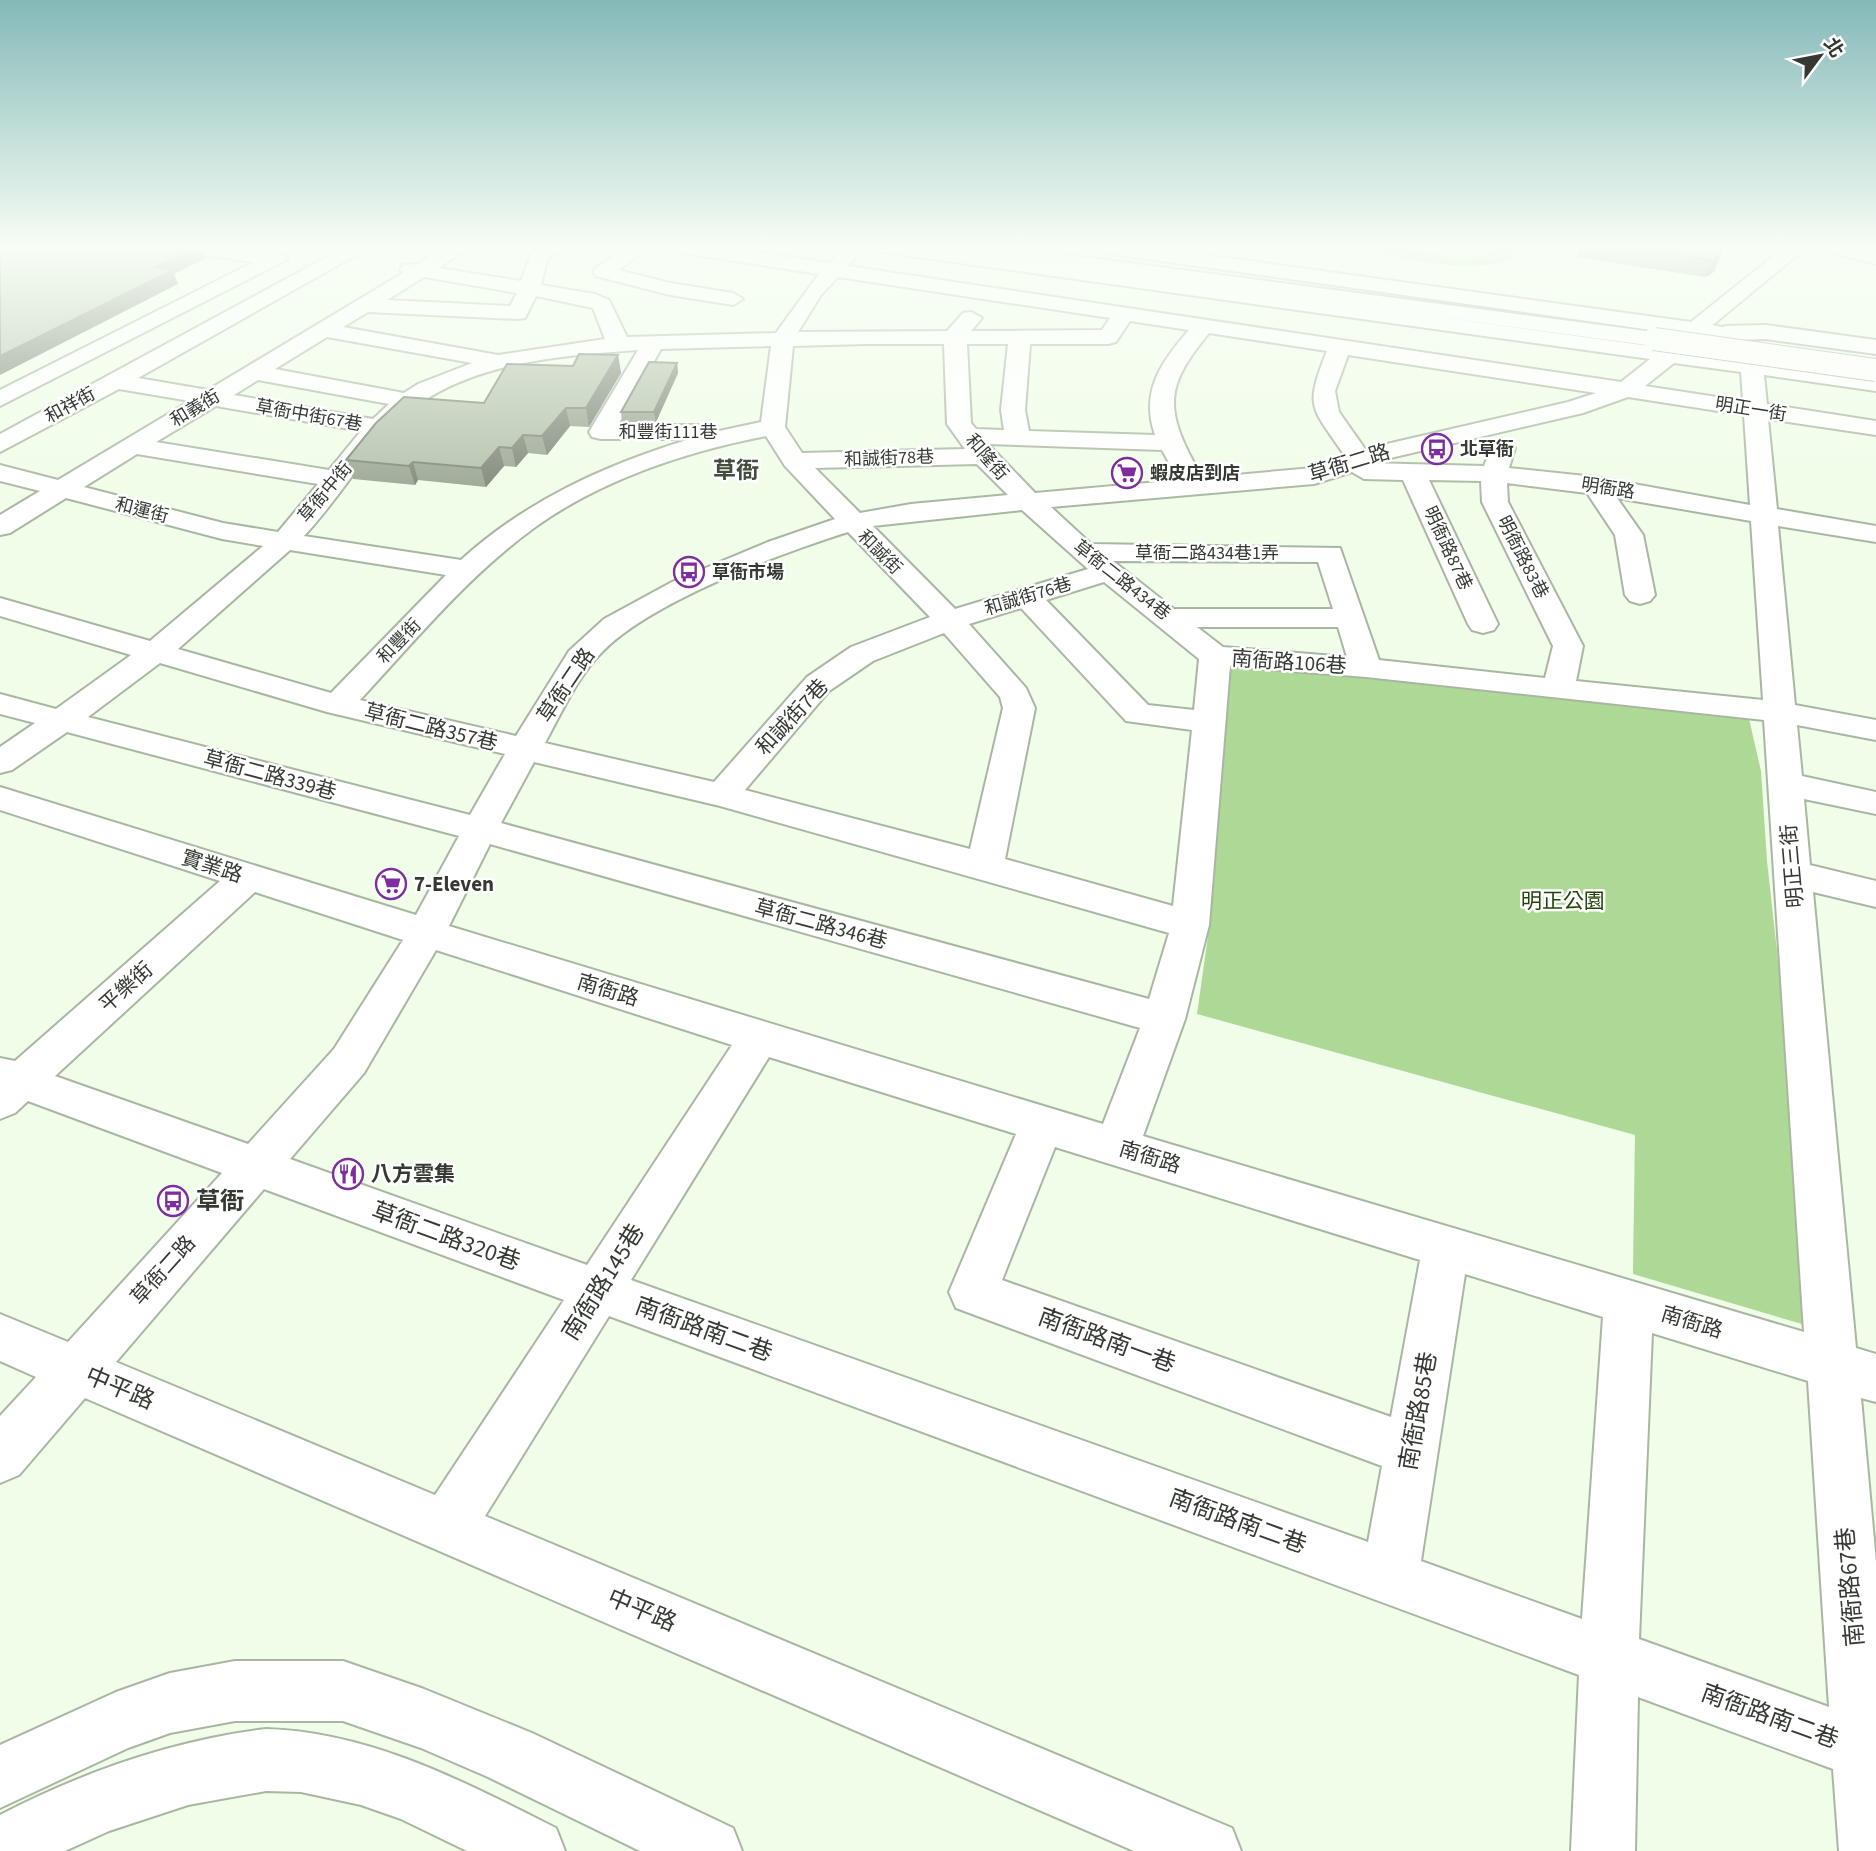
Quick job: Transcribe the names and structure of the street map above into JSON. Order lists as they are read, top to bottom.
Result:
{
  "streets": {
    "main road": [
      "和祥街",
      "和義街",
      "明正一街",
      "草衙中街67巷",
      "和豐街111巷",
      "和隆街",
      "和誠街78巷",
      "草衙二路",
      "明衙路",
      "草衙中街",
      "和運街",
      "明衙路87巷",
      "和誠街",
      "草衙二路434巷1弄",
      "明衙路83巷",
      "草衙二路434巷",
      "和誠街76巷",
      "和豐街",
      "南衙路106巷",
      "和誠街7巷",
      "草衙二路357巷",
      "草衙二路339巷",
      "實業路",
      "明正三街",
      "草衙二路346巷",
      "平樂街",
      "南衙路",
      "草衙二路320巷",
      "南衙路145巷",
      "南衙路南二巷",
      "南衙路南一巷",
      "中平路",
      "南衙路85巷",
      "南衙路67巷"
    ]
  },
  "crossings": [
    ["和祥街", "草衙中街67巷"],
    ["和義街", "草衙中街67巷"],
    ["和義街", "和運街"],
    ["明正一街", "草衙二路"],
    ["明正一街", "明正三街"],
    ["草衙中街67巷", "草衙中街"],
    ["和豐街111巷", "草衙中街"],
    ["和豐街111巷", "和豐街"],
    ["和隆街", "和誠街78巷"],
    ["和隆街", "草衙二路"],
    ["和隆街", "草衙中街"],
    ["和隆街", "草衙二路434巷"],
    ["和誠街78巷", "和誠街"],
    ["草衙二路", "明衙路"],
    ["草衙二路", "和誠街"],
    ["草衙二路", "明衙路83巷"],
    ["草衙二路", "草衙二路434巷"],
    ["草衙二路", "草衙二路357巷"],
    ["草衙二路", "草衙二路339巷"],
    ["草衙二路", "實業路"],
    ["草衙二路", "草衙二路346巷"],
    ["草衙二路", "南衙路"],
    ["草衙二路", "草衙二路320巷"],
    ["草衙二路", "中平路"],
    ["明衙路", "明衙路87巷"],
    ["明衙路", "明衙路83巷"],
    ["明衙路", "明正三街"],
    ["草衙中街", "和運街"],
    ["草衙中街", "草衙二路339巷"],
    ["和運街", "和豐街"],
    ["和誠街", "和誠街76巷"],
    ["和誠街", "和豐街"],
    ["和誠街", "和誠街7巷"],
    ["草衙二路434巷1弄", "草衙二路434巷"],
    ["草衙二路434巷1弄", "南衙路106巷"],
    ["明衙路83巷", "南衙路106巷"],
    ["草衙二路434巷", "和誠街76巷"],
    ["草衙二路434巷", "南衙路106巷"],
    ["和誠街76巷", "和誠街7巷"],
    ["和豐街", "草衙二路357巷"],
    ["南衙路106巷", "明正三街"],
    ["南衙路106巷", "草衙二路346巷"],
    ["南衙路106巷", "南衙路"],
    ["草衙二路339巷", "草衙二路346巷"],
    ["實業路", "平樂街"],
    ["實業路", "南衙路"],
    ["明正三街", "南衙路"],
    ["明正三街", "南衙路67巷"],
    ["平樂街", "草衙二路320巷"],
    ["南衙路", "南衙路145巷"],
    ["南衙路", "南衙路南一巷"],
    ["南衙路", "南衙路85巷"],
    ["南衙路", "南衙路67巷"],
    ["草衙二路320巷", "南衙路145巷"],
    ["草衙二路320巷", "南衙路南二巷"],
    ["南衙路145巷", "南衙路南二巷"],
    ["南衙路145巷", "中平路"],
    ["南衙路南二巷", "南衙路85巷"],
    ["南衙路南二巷", "南衙路67巷"],
    ["南衙路南一巷", "南衙路85巷"]
  ],
  "districts": ["草衙"],
  "parks": ["明正公園"],
  "places": {
    "bus stop": ["北草衙", "草衙市場", "草衙"],
    "supermarket": ["蝦皮店到店", "7-Eleven"],
    "restaurant": ["八方雲集"]
  },
  "north": "top right"
}
